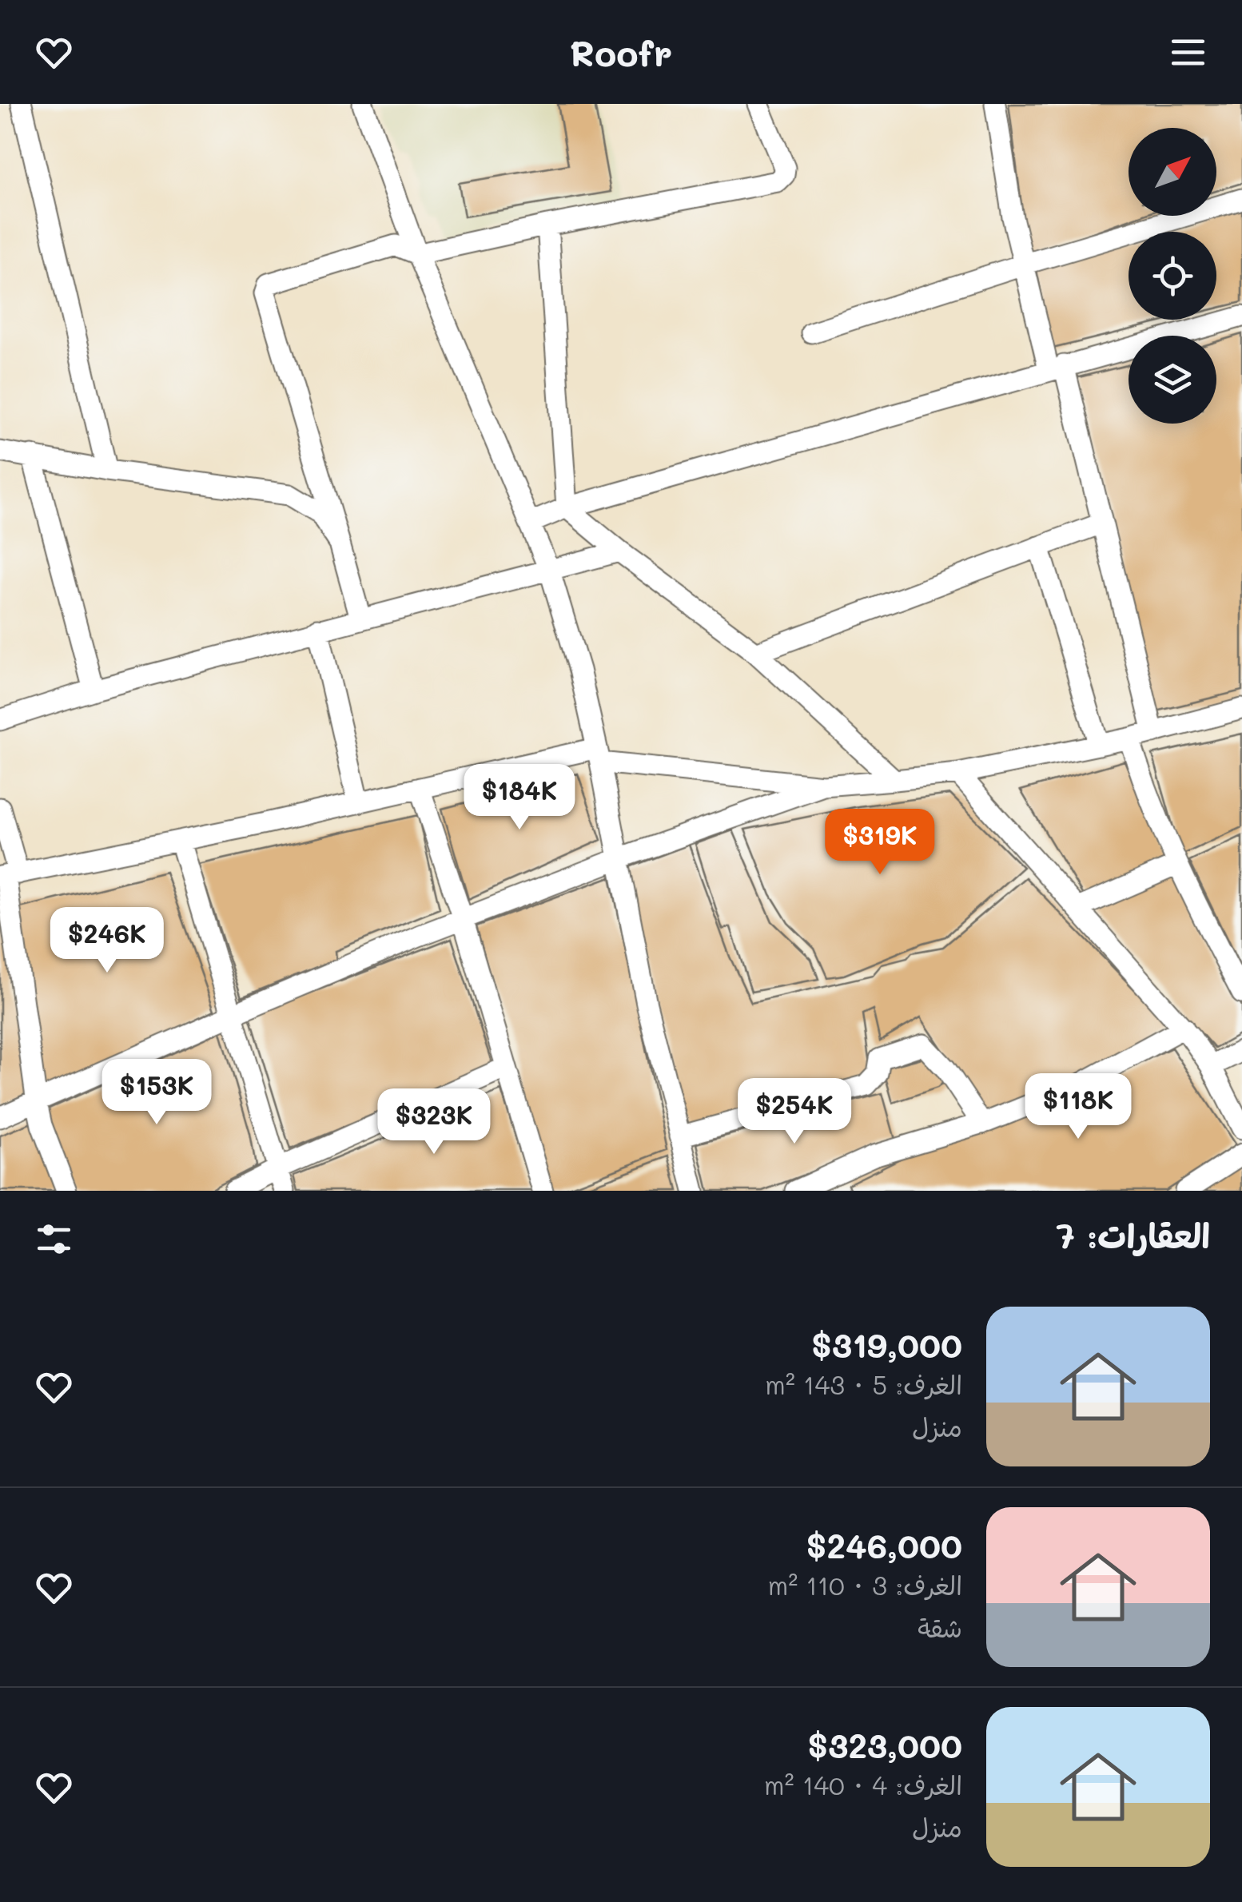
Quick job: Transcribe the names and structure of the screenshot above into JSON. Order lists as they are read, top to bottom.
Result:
{
  "north": "top right",
  "page": {
    "header": "Roofr",
    "price": [
      "$184K",
      "$319K",
      "$246K",
      "$153K",
      "$118K",
      "$254K",
      "$323K"
    ],
    "heading": "العقارات: 7",
    "list": [
      {
        "name": "$319,000",
        "note": "الغرف: 5 · 143 m² · منزل"
      },
      {
        "name": "$246,000",
        "note": "الغرف: 3 · 110 m² · شقة"
      },
      {
        "name": "$323,000",
        "note": "الغرف: 4 · 140 m² · منزل"
      }
    ]
  }
}
